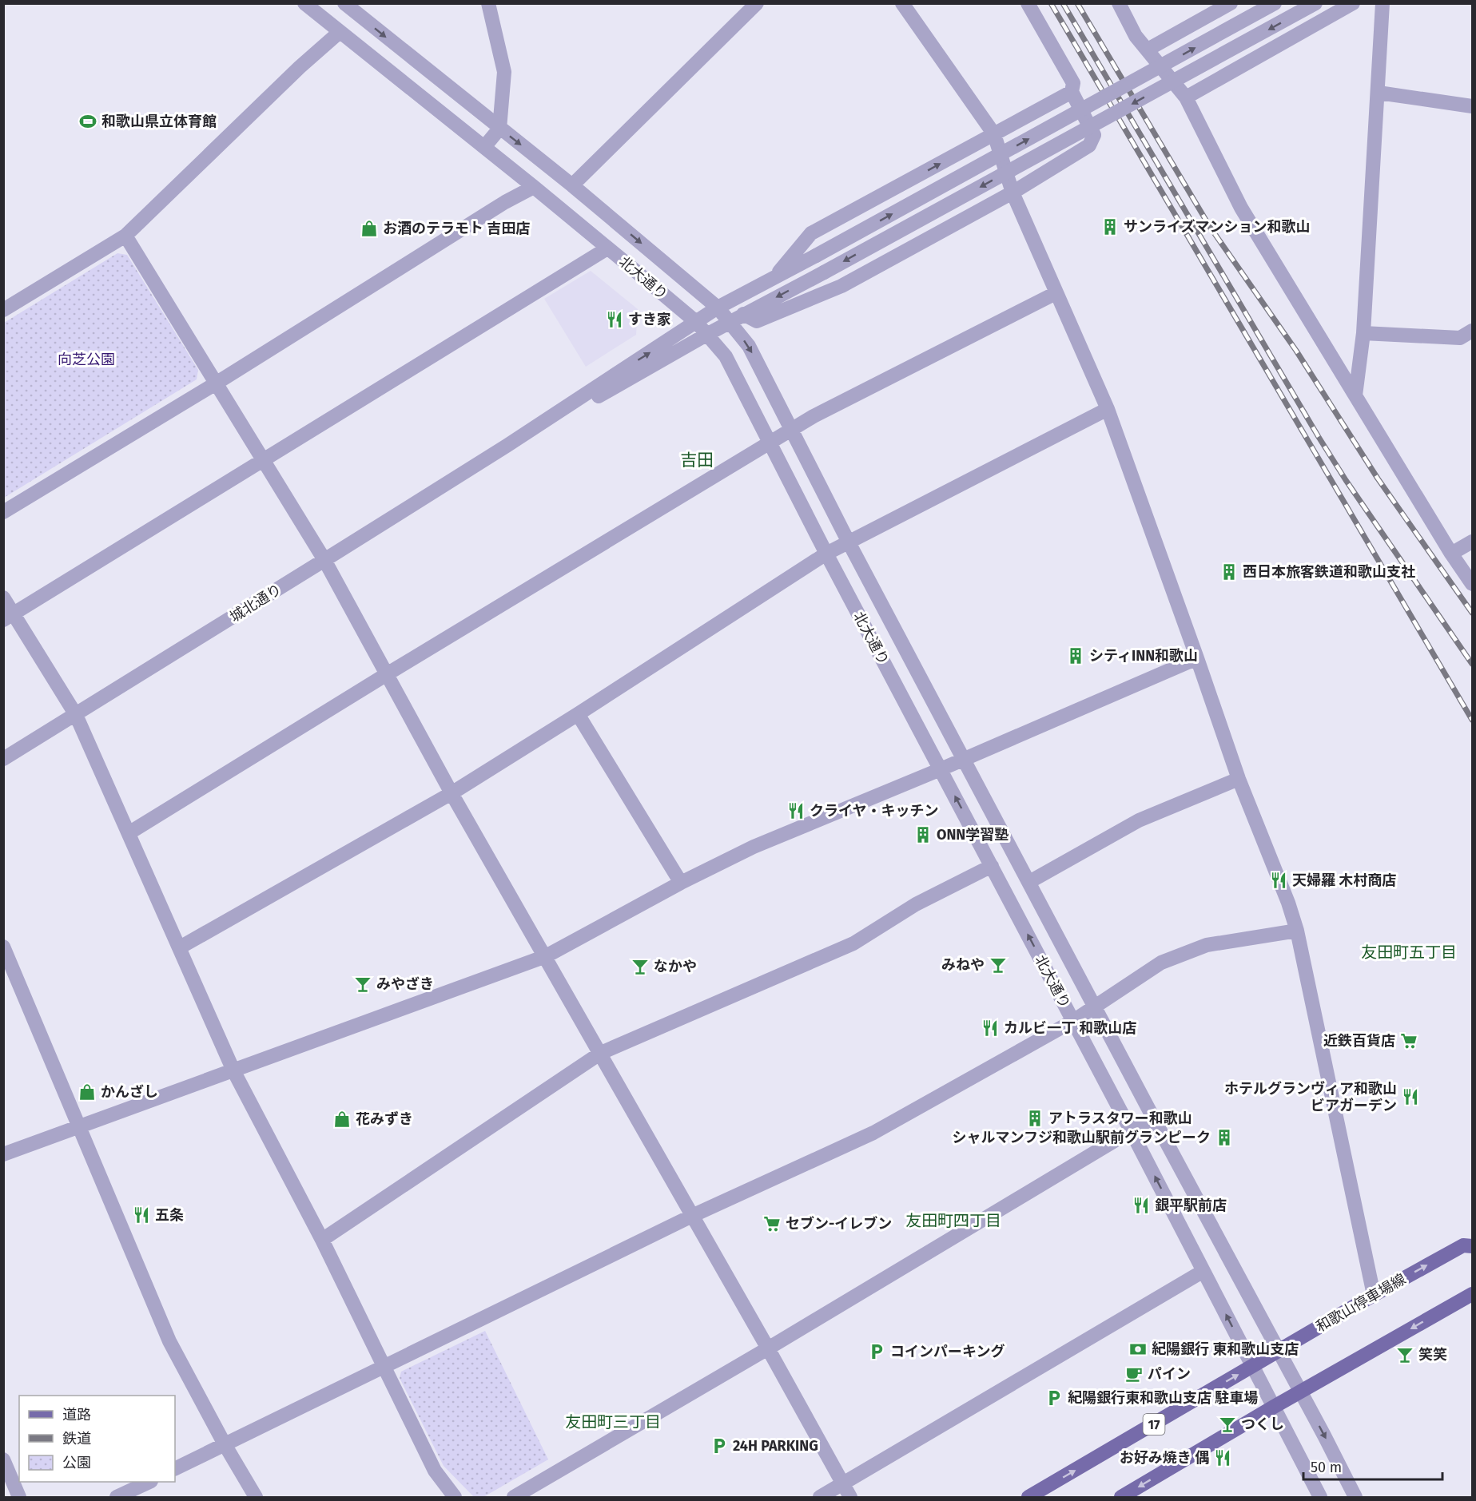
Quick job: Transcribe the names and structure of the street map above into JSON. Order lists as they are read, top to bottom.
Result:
{
  "streets": {
    "main road": ["和歌山停車場線", "17"],
    "street": ["北大通り", "城北通り"]
  },
  "crossings": [
    ["北大通り", "和歌山停車場線"]
  ],
  "districts": [
    "吉田",
    "友田町五丁目",
    "友田町四丁目",
    "友田町三丁目"
  ],
  "parks": ["向芝公園"],
  "places": {
    "sports": ["和歌山県立体育館"],
    "building": [
      "サンライズマンション和歌山",
      "西日本旅客鉄道和歌山支社",
      "シティINN和歌山",
      "ONN学習塾",
      "アトラスタワー和歌山",
      "シャルマンフジ和歌山駅前グランピーク"
    ],
    "shop": ["お酒のテラモト 吉田店", "かんざし", "花みずき"],
    "restaurant": [
      "すき家",
      "クライヤ・キッチン",
      "天婦羅 木村商店",
      "カルビ一丁 和歌山店",
      "ホテルグランヴィア和歌山 ビアガーデン",
      "銀平駅前店",
      "五条",
      "お好み焼き 偶"
    ],
    "bar": [
      "みねや",
      "なかや",
      "みやざき",
      "笑笑",
      "つくし"
    ],
    "supermarket": ["近鉄百貨店", "セブン-イレブン"],
    "bank": ["紀陽銀行 東和歌山支店"],
    "parking": ["コインパーキング", "紀陽銀行東和歌山支店 駐車場", "24H PARKING"],
    "cafe": ["パイン"]
  },
  "legend": ["道路", "鉄道", "公園"],
  "scale_bar": "50 m"
}
